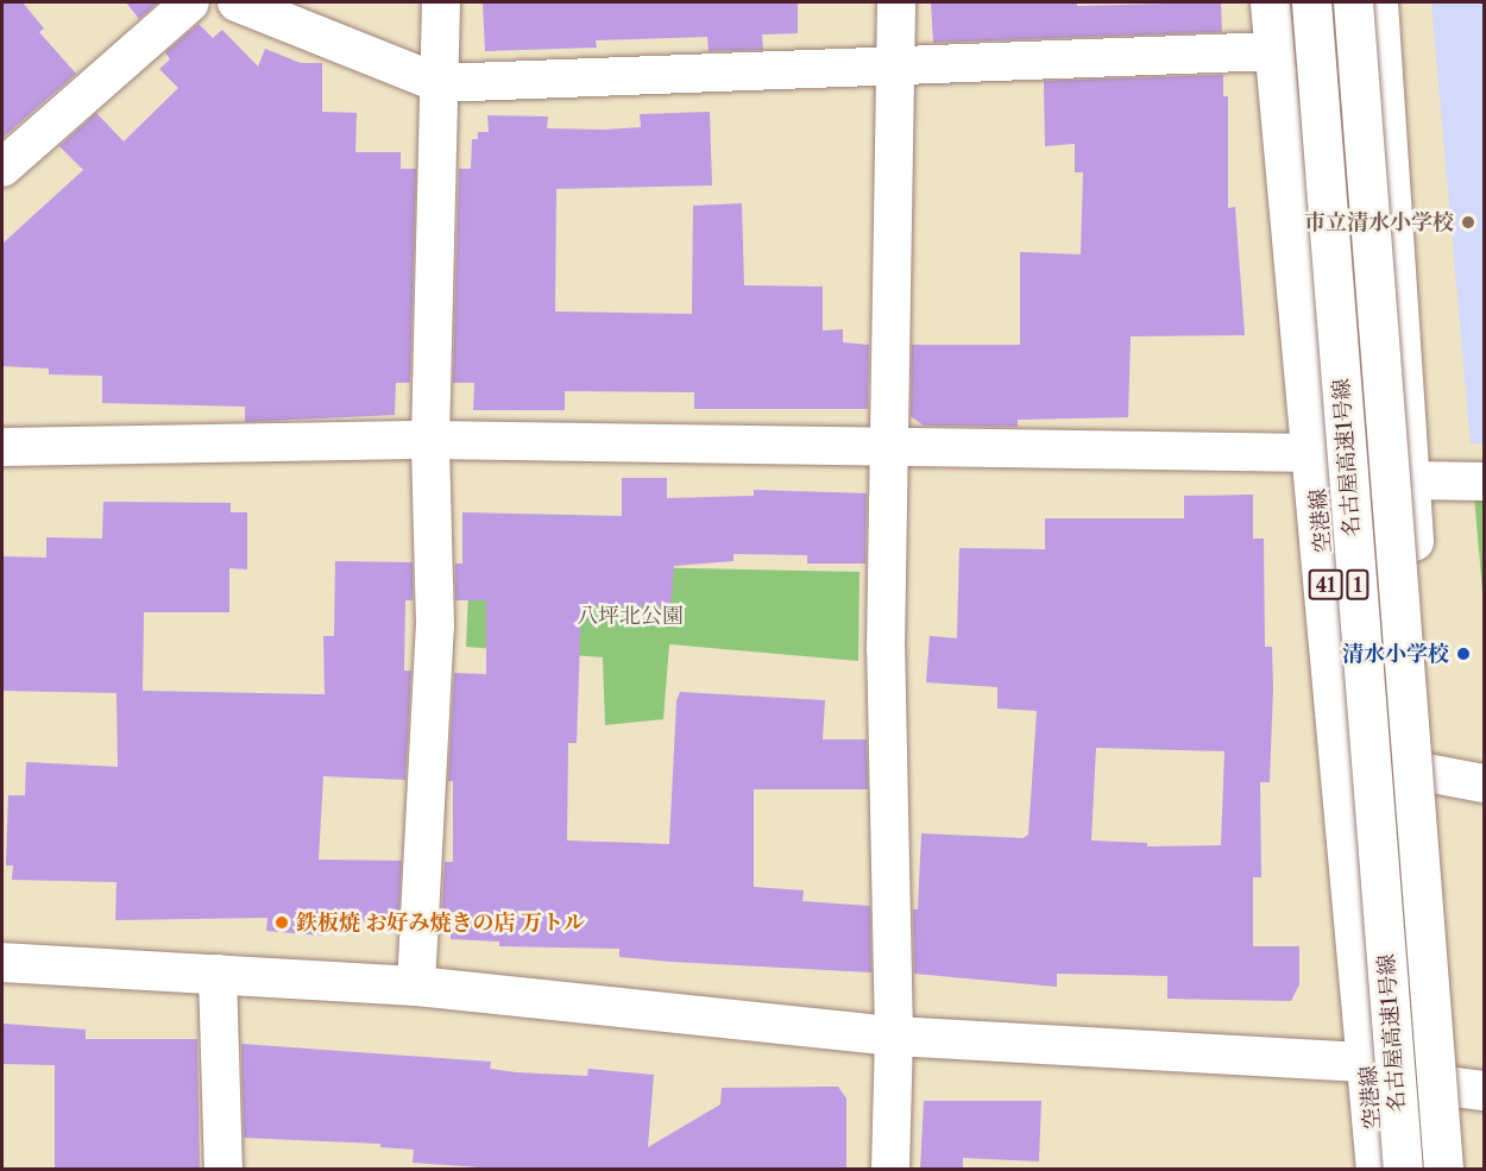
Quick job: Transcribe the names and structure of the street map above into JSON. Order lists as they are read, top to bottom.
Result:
{
  "streets": {
    "main road": [
      "名古屋高速1号線",
      "空港線",
      "41",
      "1"
    ]
  },
  "parks": ["八坪北公園"],
  "places": ["市立清水小学校", "清水小学校", "鉄板焼 お好み焼きの店 万トル"]
}
